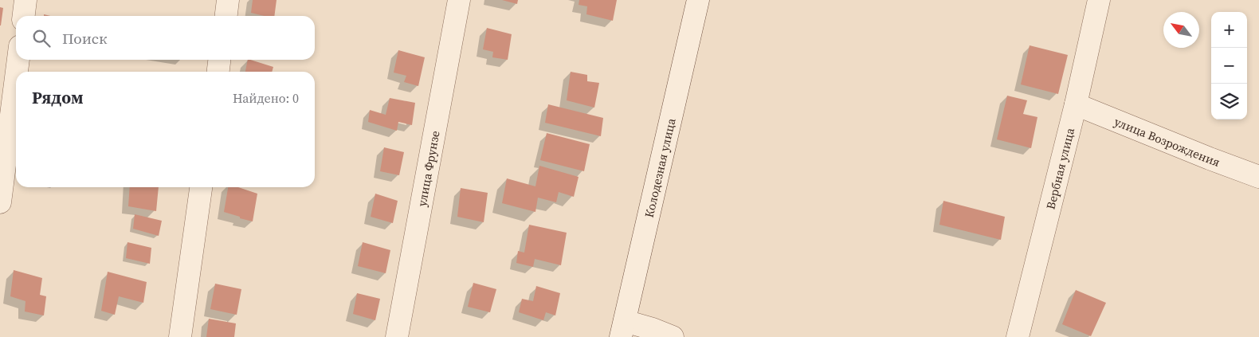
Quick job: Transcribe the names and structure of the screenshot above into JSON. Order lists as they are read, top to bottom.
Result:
{
  "streets": {
    "street": [
      "улица Возрождения",
      "Колодезная улица",
      "улица Фрунзе",
      "Вербная улица"
    ]
  },
  "crossings": [
    ["улица Возрождения", "Вербная улица"]
  ],
  "north": "top left",
  "page": {
    "map_buttons": ["+", "−"],
    "search": "Поиск",
    "heading": ["Рядом", "Найдено: 0"]
  }
}
